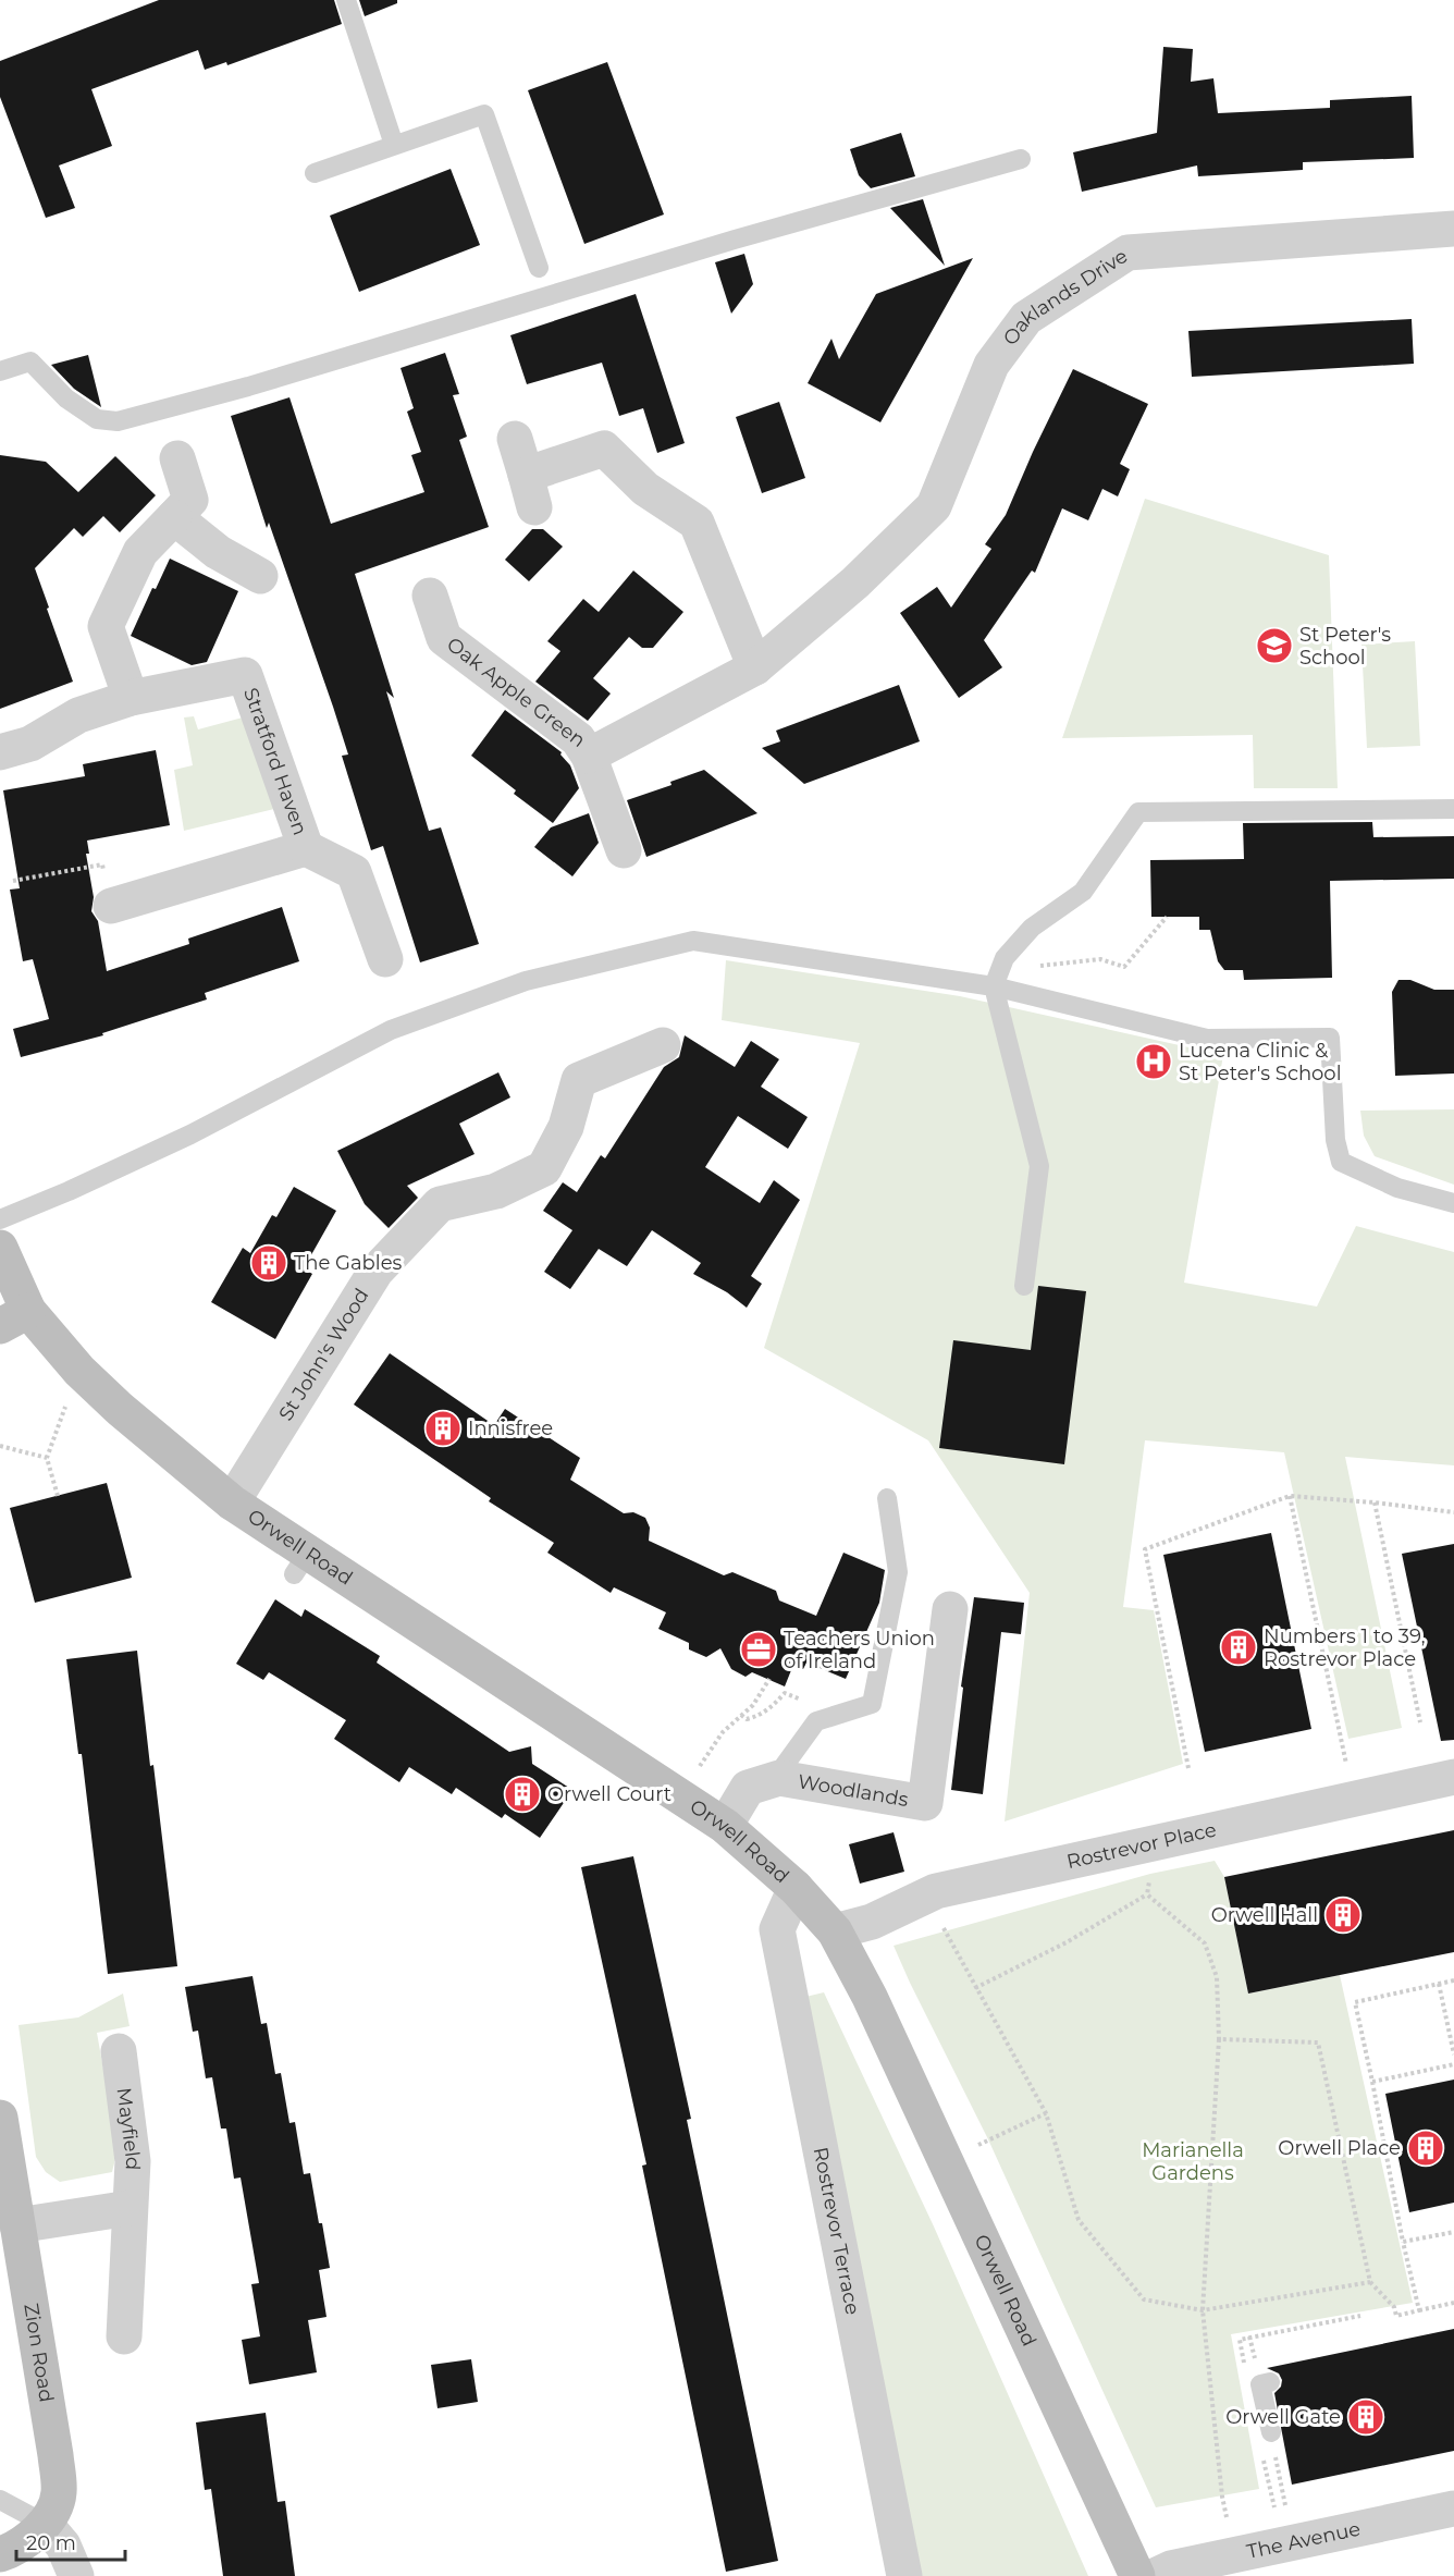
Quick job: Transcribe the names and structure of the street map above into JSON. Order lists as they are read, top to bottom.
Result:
{
  "streets": {
    "street": [
      "Oaklands Drive",
      "Oak Apple Green",
      "Stratford Haven",
      "St John's Wood",
      "Orwell Road",
      "Woodlands",
      "Rostrevor Place",
      "Mayfield",
      "Rostrevor Terrace",
      "Zion Road",
      "The Avenue"
    ]
  },
  "crossings": [
    ["Oaklands Drive", "Oak Apple Green"],
    ["St John's Wood", "Orwell Road"],
    ["Orwell Road", "Woodlands"],
    ["Orwell Road", "Rostrevor Place"],
    ["Orwell Road", "Rostrevor Terrace"]
  ],
  "parks": ["Marianella Gardens"],
  "places": {
    "school or university": ["St Peter's School"],
    "hospital": ["Lucena Clinic & St Peter's School"],
    "building": [
      "The Gables",
      "Innisfree",
      "Numbers 1 to 39, Rostrevor Place",
      "Orwell Court",
      "Orwell Hall",
      "Orwell Place",
      "Orwell Gate"
    ],
    "office": ["Teachers Union of Ireland"]
  },
  "scale_bar": "20 m"
}
